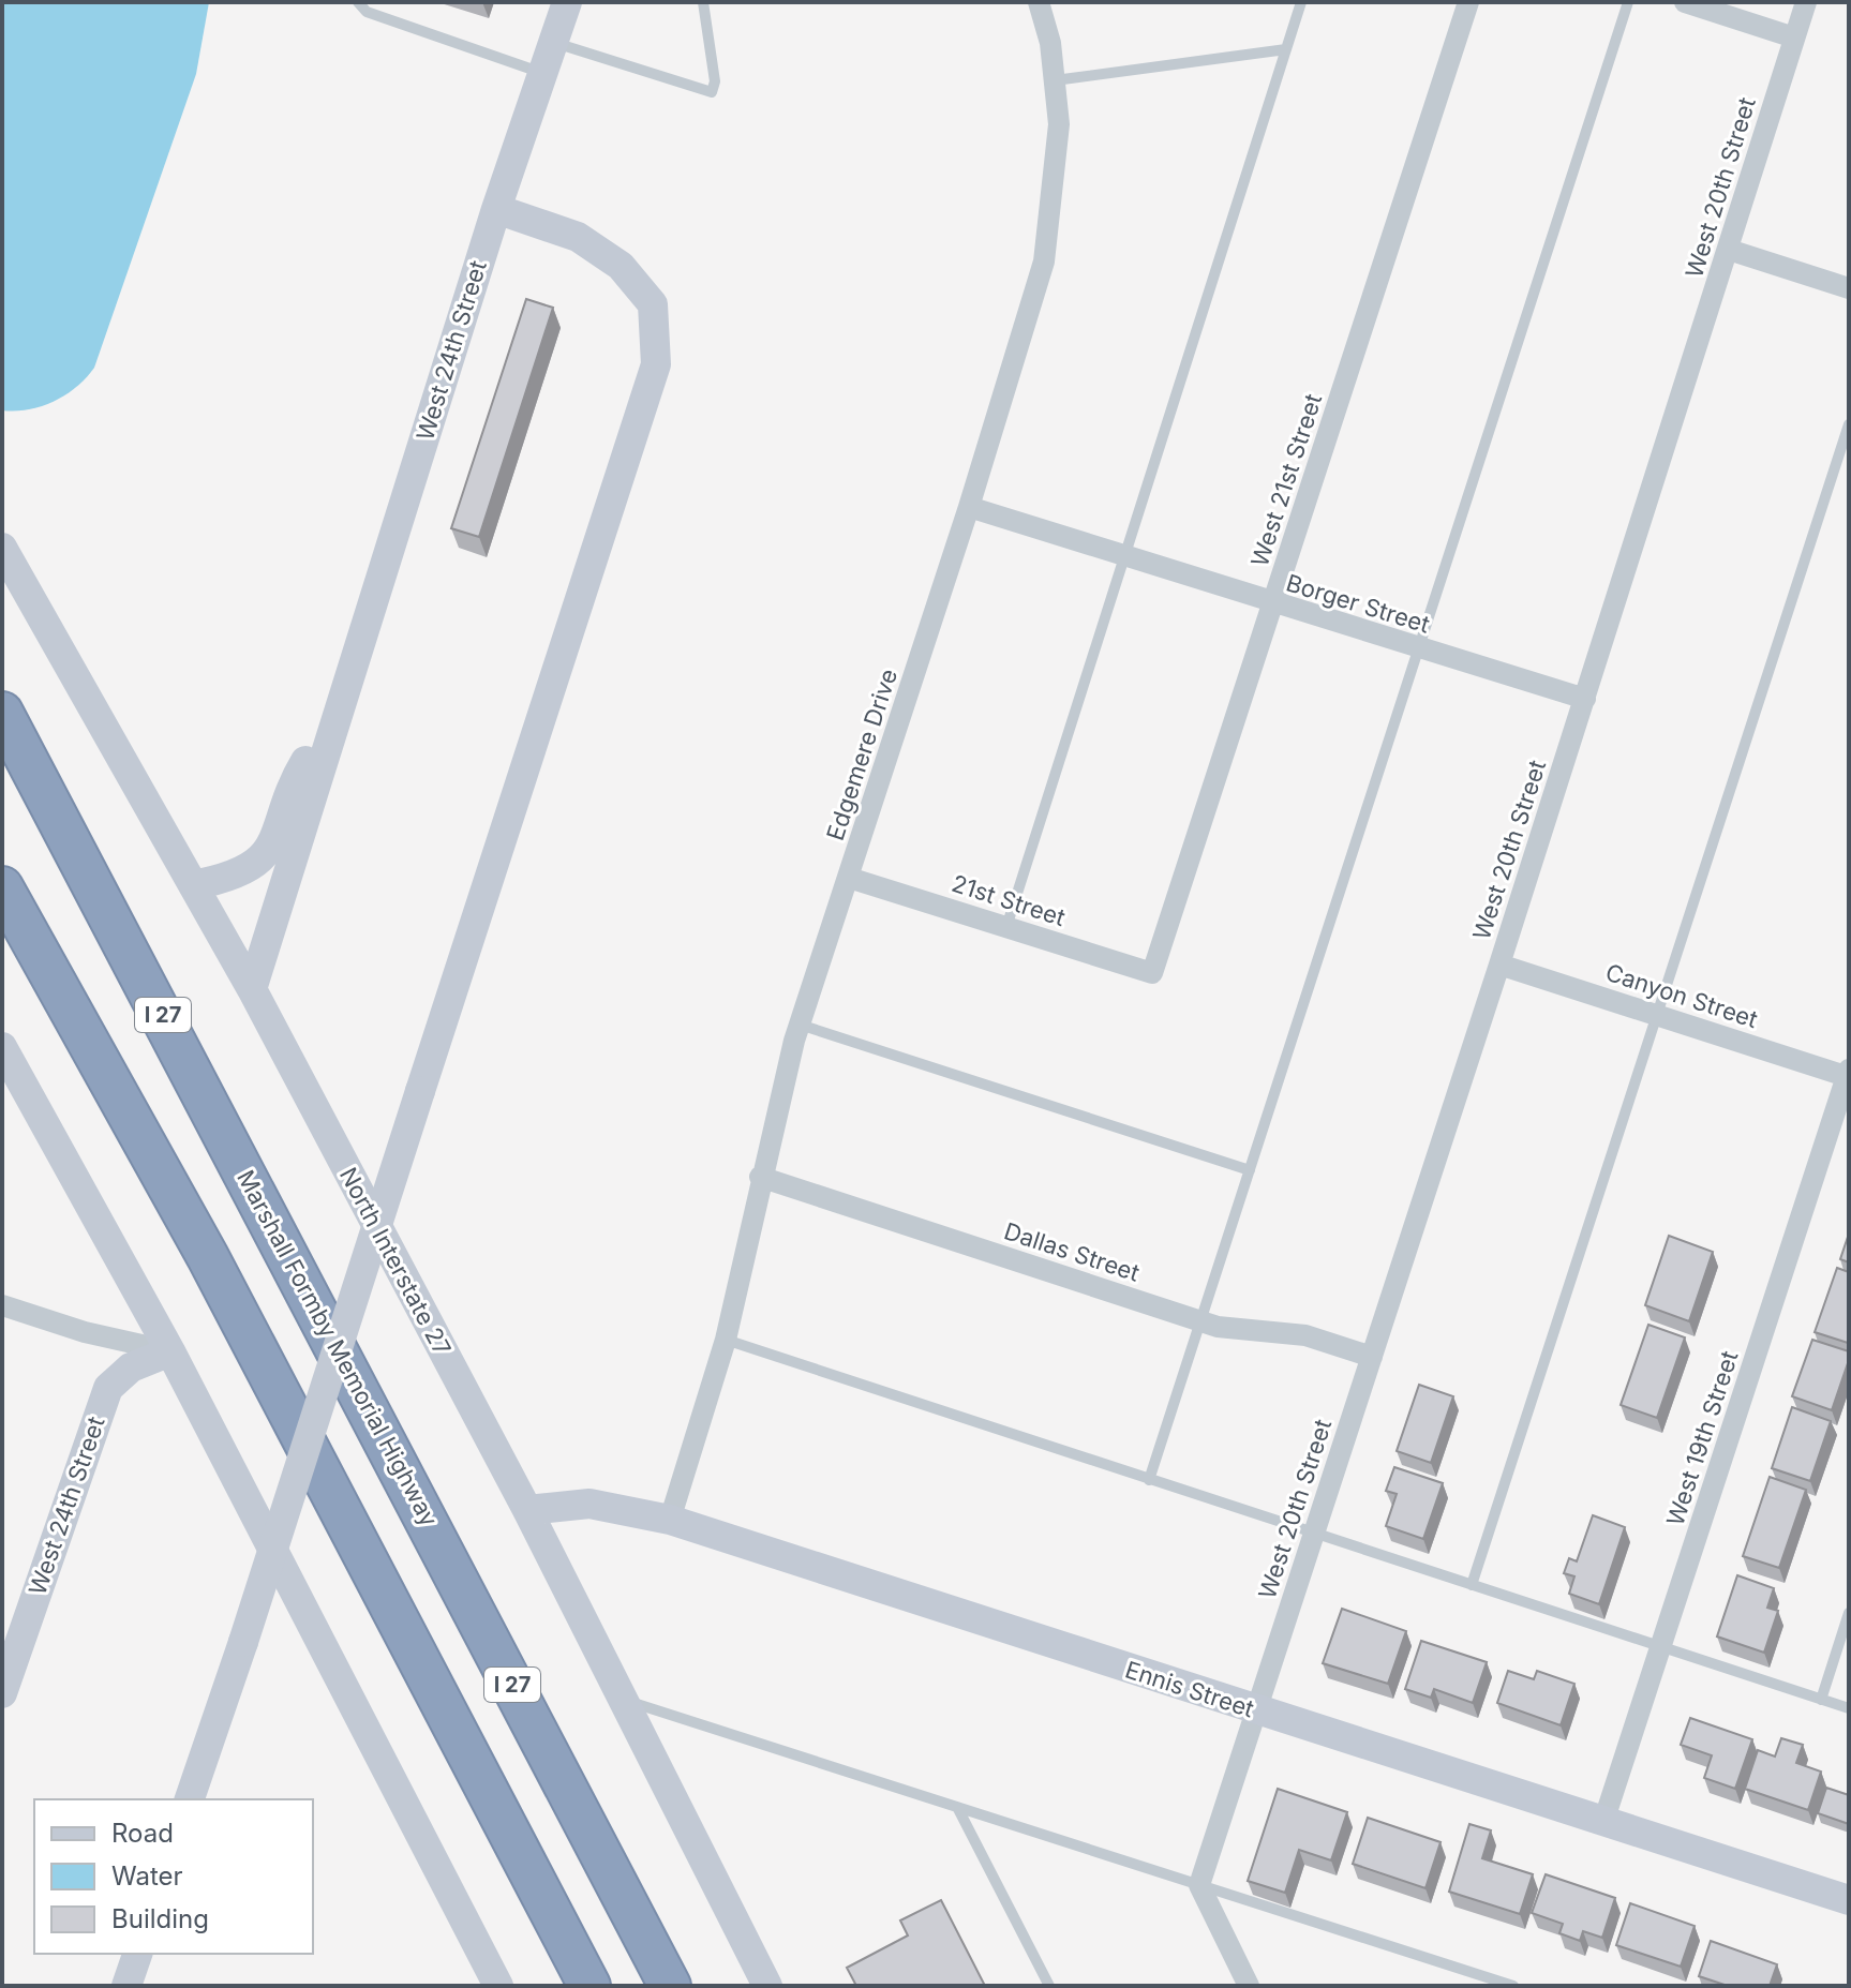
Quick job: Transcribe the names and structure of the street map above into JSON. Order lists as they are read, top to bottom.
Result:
{
  "streets": {
    "highway": ["I 27", "Marshall Formby Memorial Highway"],
    "main road": ["West 24th Street", "North Interstate 27", "Ennis Street"],
    "street": [
      "West 20th Street",
      "West 21st Street",
      "Borger Street",
      "Edgemere Drive",
      "21st Street",
      "Canyon Street",
      "Dallas Street",
      "West 19th Street"
    ]
  },
  "crossings": [
    ["West 20th Street", "Borger Street"],
    ["West 20th Street", "Canyon Street"],
    ["West 20th Street", "Dallas Street"],
    ["West 20th Street", "Ennis Street"],
    ["West 24th Street", "North Interstate 27"],
    ["West 21st Street", "Borger Street"],
    ["West 21st Street", "21st Street"],
    ["Borger Street", "Edgemere Drive"],
    ["Edgemere Drive", "21st Street"],
    ["Edgemere Drive", "Dallas Street"],
    ["Edgemere Drive", "Ennis Street"],
    ["Canyon Street", "West 19th Street"],
    ["North Interstate 27", "Ennis Street"],
    ["West 19th Street", "Ennis Street"]
  ],
  "legend": ["Road", "Water", "Building"]
}
